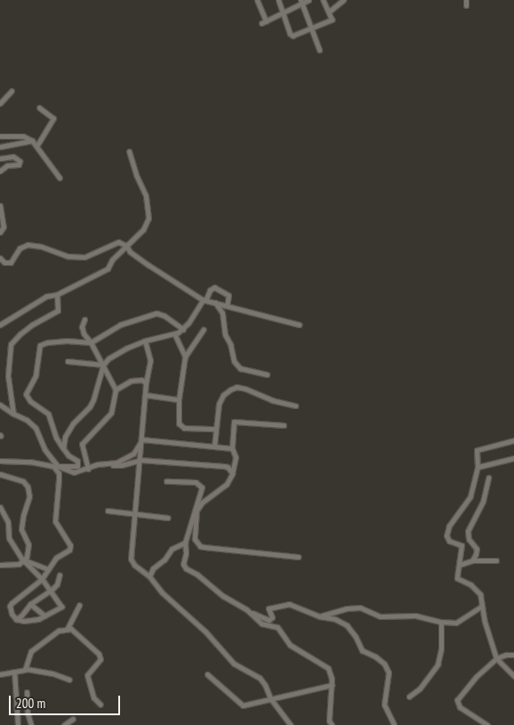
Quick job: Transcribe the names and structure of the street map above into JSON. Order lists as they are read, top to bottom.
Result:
{
  "scale_bar": "200 m"
}
